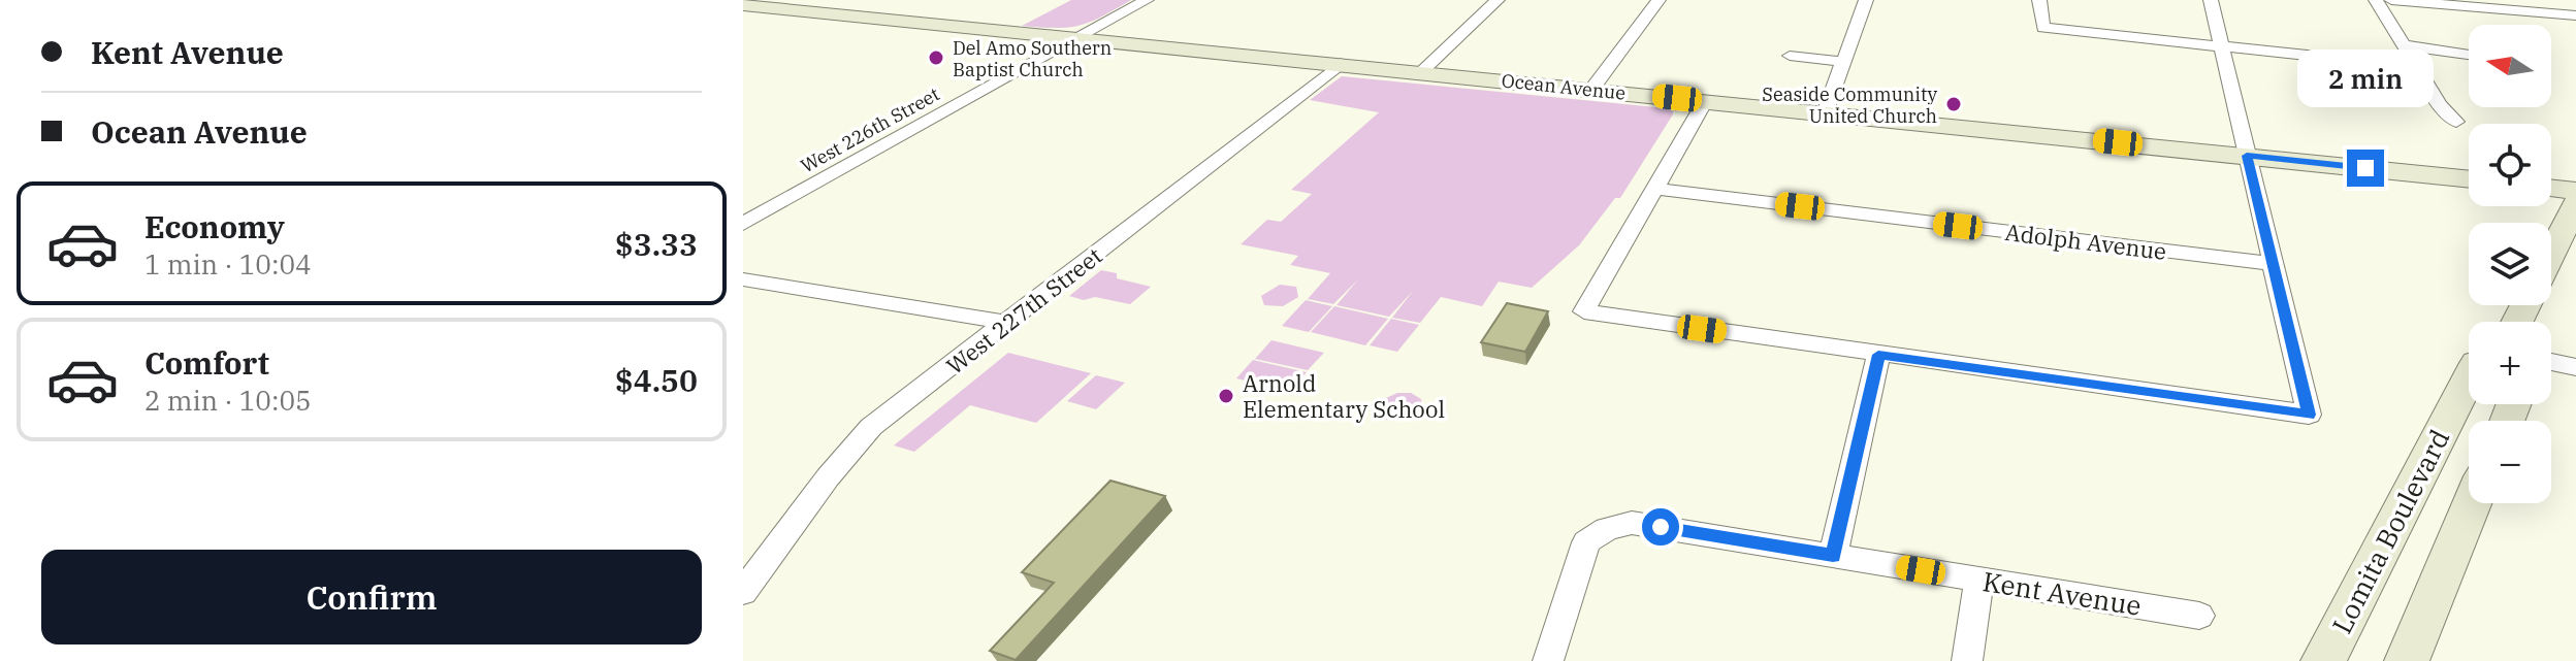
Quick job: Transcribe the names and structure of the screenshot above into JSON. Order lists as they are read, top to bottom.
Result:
{
  "streets": {
    "street": [
      "Ocean Avenue",
      "West 226th Street",
      "Adolph Avenue",
      "West 227th Street",
      "Lomita Boulevard",
      "Kent Avenue"
    ]
  },
  "crossings": [
    ["Ocean Avenue", "West 226th Street"],
    ["Ocean Avenue", "West 227th Street"]
  ],
  "places": ["Del Amo Southern Baptist Church", "Seaside Community United Church", "Arnold Elementary School"],
  "north": "left",
  "page": {
    "banner": ["Kent Avenue", "Ocean Avenue"],
    "map_buttons": ["+", "−"],
    "bubble": "2 min",
    "list": [
      {
        "name": "Economy",
        "note": "1 min · 10:04",
        "value": "$3.33"
      },
      {
        "name": "Comfort",
        "note": "2 min · 10:05",
        "value": "$4.50"
      }
    ],
    "buttons": "Confirm"
  }
}
